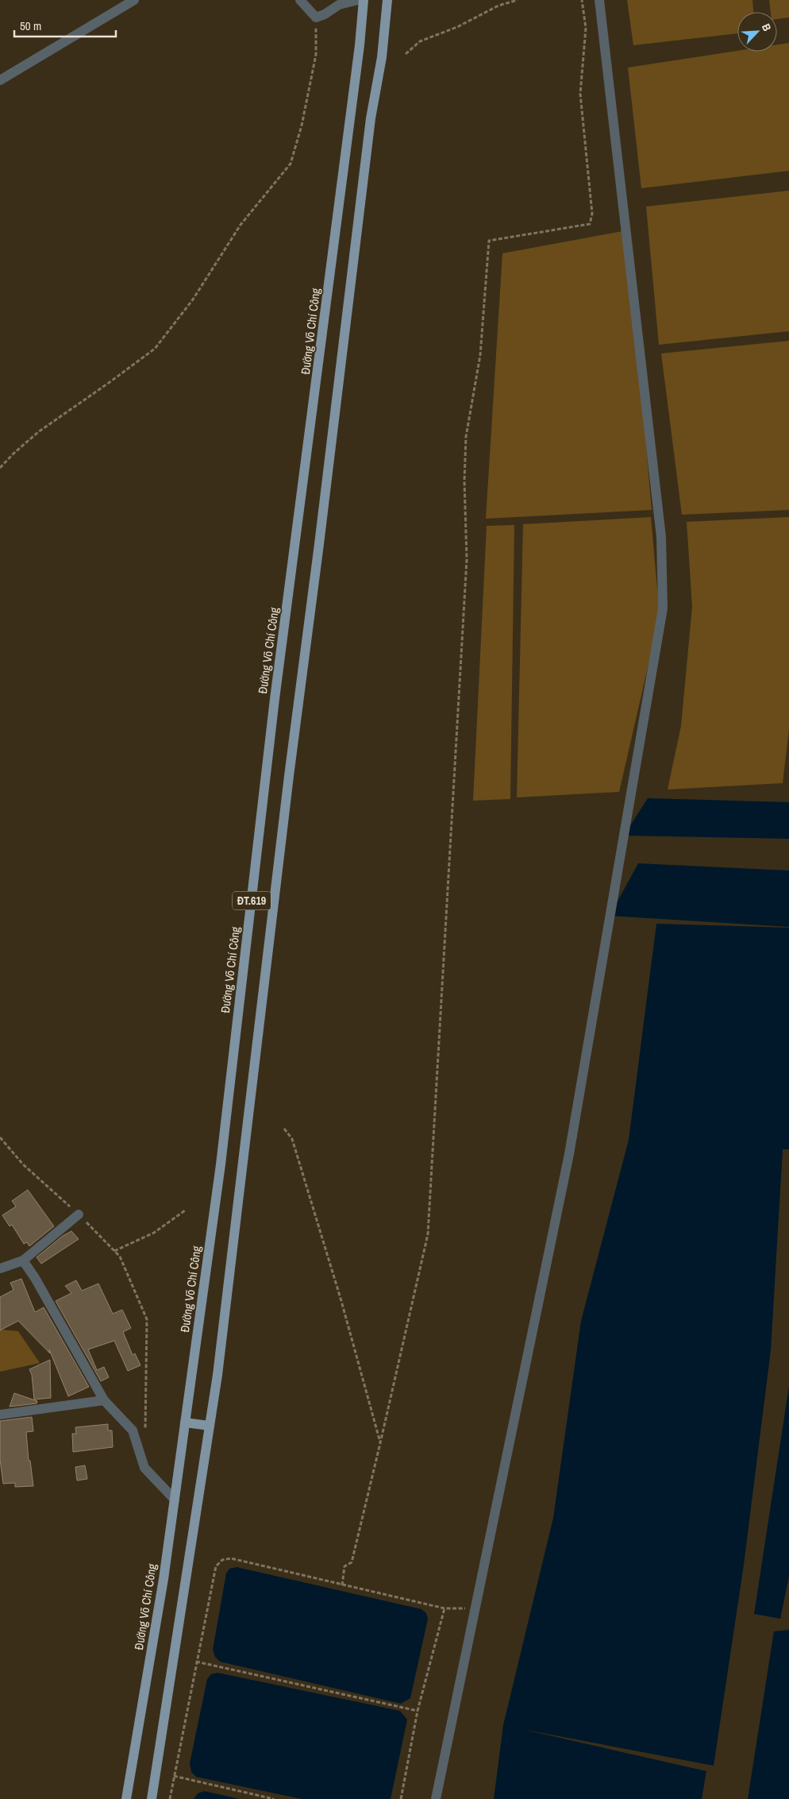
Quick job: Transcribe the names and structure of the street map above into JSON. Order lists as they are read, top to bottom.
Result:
{
  "streets": {
    "main road": ["Đường Võ Chí Công", "ĐT.619"]
  },
  "scale_bar": "50 m",
  "north": "top right"
}
